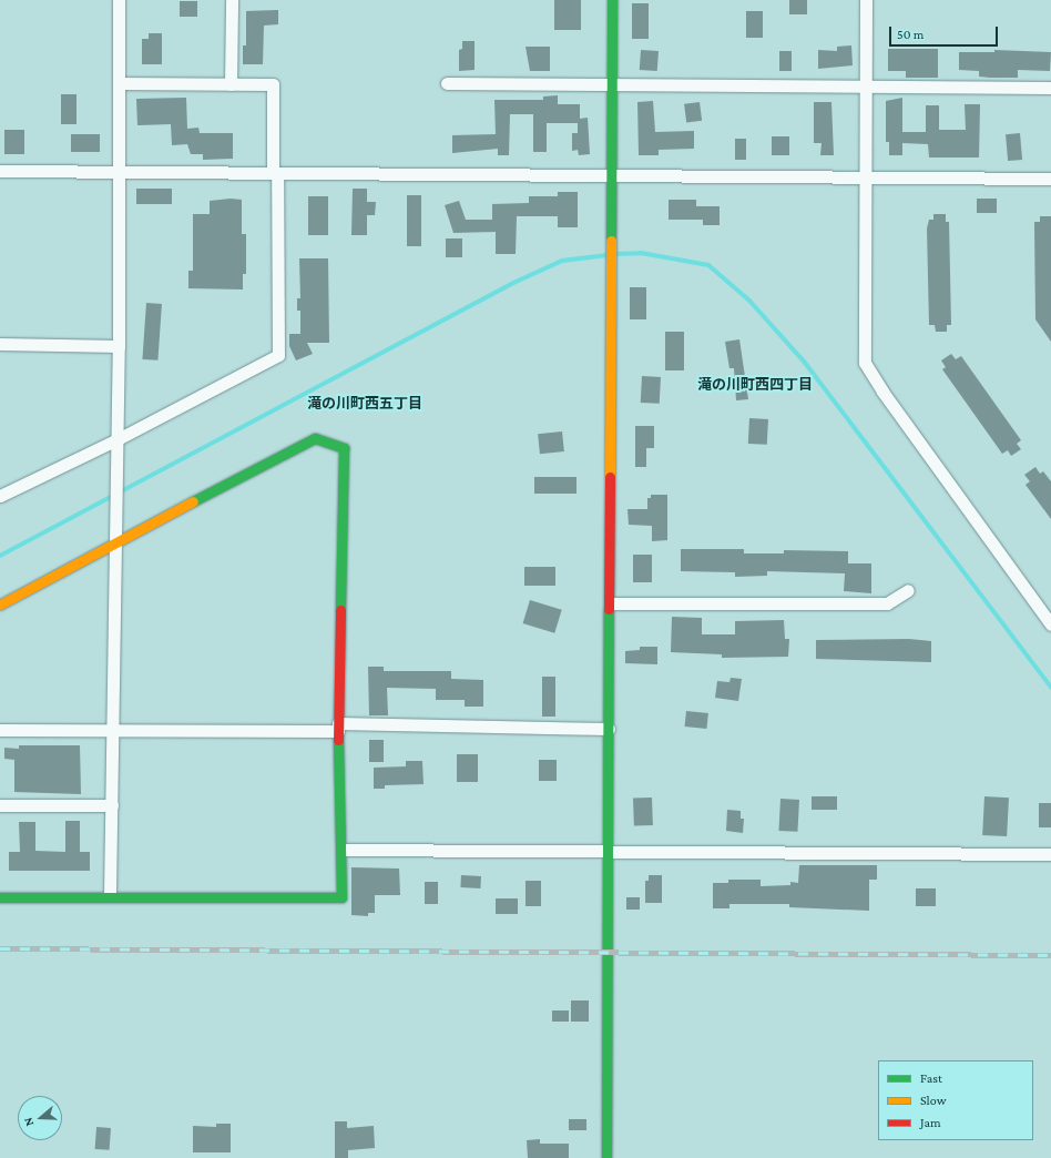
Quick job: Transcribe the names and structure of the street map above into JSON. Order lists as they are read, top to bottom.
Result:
{
  "districts": ["滝の川町西四丁目", "滝の川町西五丁目"],
  "legend": ["Fast", "Slow", "Jam"],
  "scale_bar": "50 m",
  "north": "left"
}
